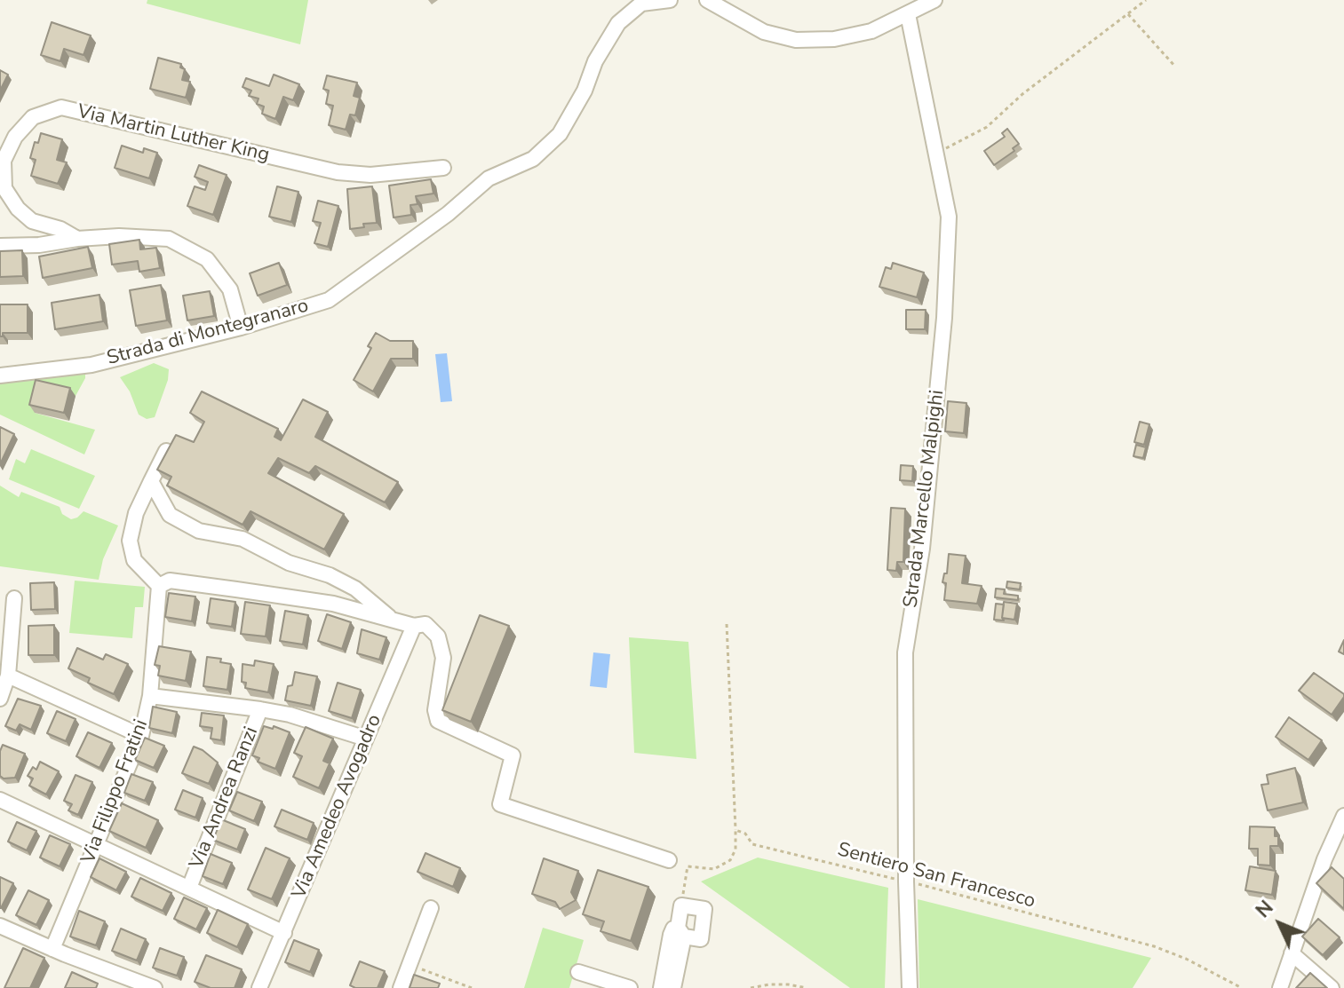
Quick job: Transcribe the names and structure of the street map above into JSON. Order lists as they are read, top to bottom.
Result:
{
  "streets": {
    "street": [
      "Via Martin Luther King",
      "Strada di Montegranaro",
      "Strada Marcello Malpighi",
      "Via Filippo Fratini",
      "Via Andrea Ranzi",
      "Via Amedeo Avogadro"
    ],
    "path": ["Sentiero San Francesco"]
  },
  "crossings": [
    ["Via Martin Luther King", "Strada di Montegranaro"],
    ["Strada Marcello Malpighi", "Sentiero San Francesco"]
  ],
  "north": "top left"
}
